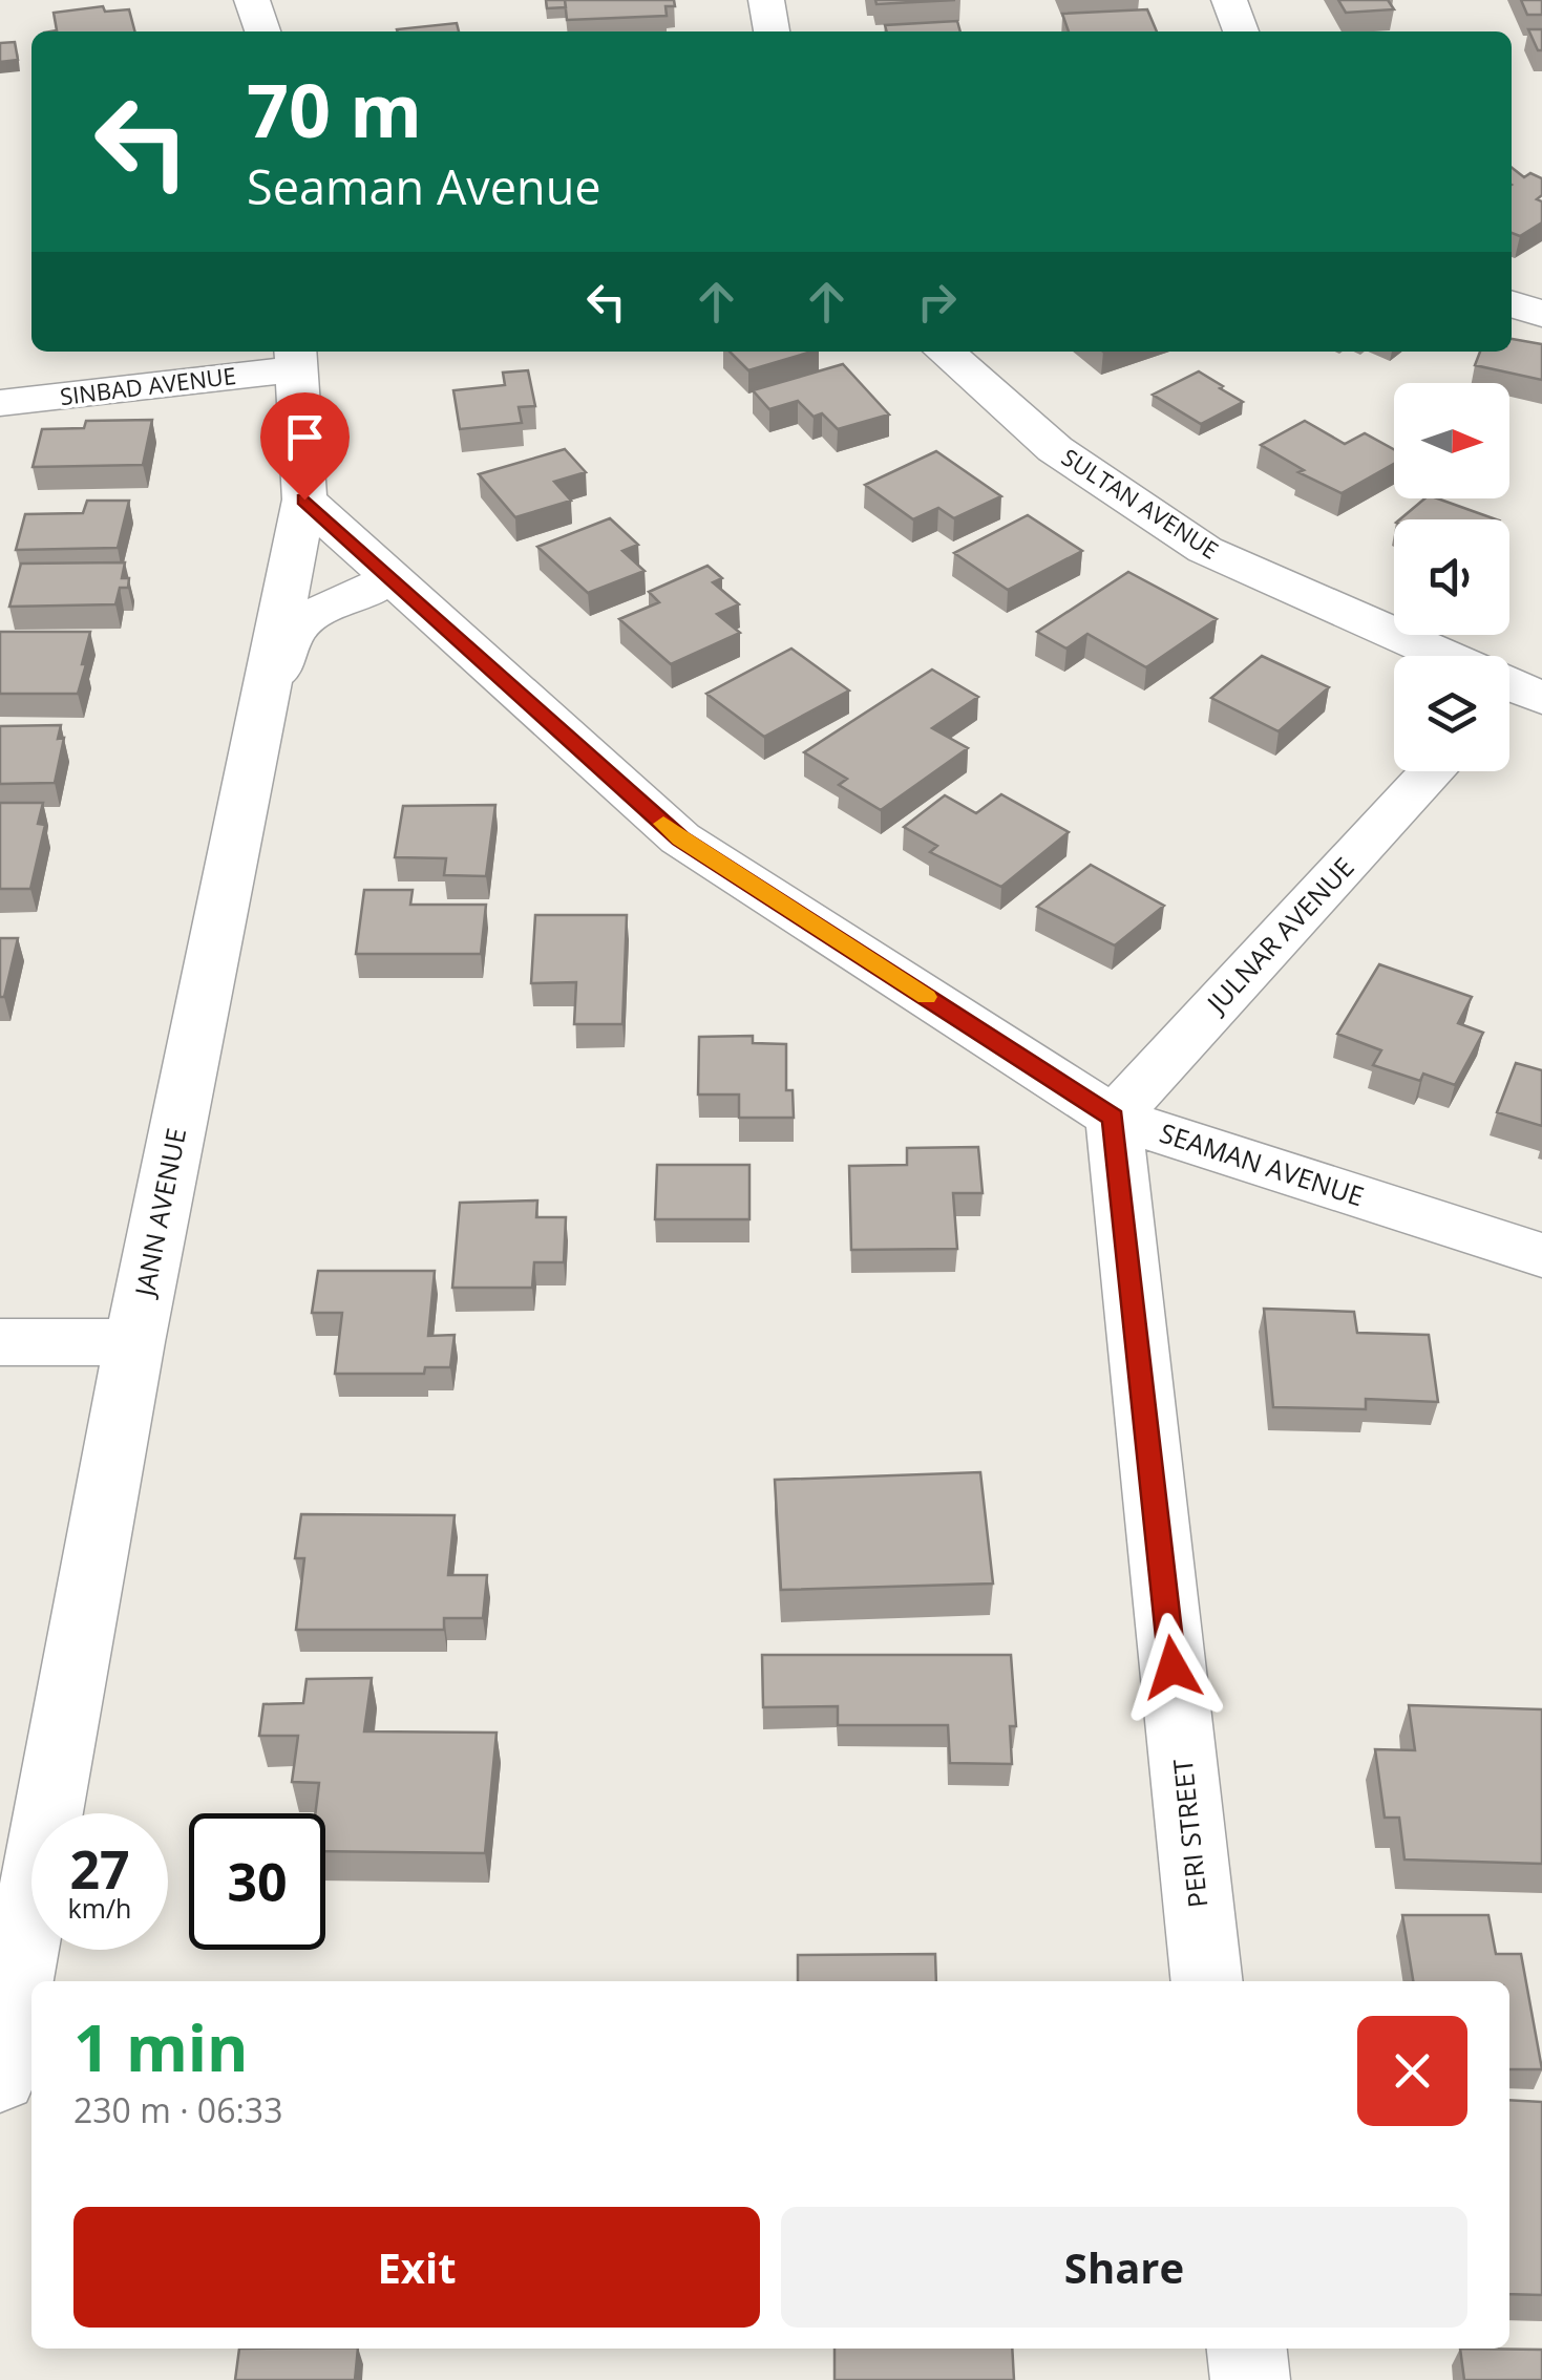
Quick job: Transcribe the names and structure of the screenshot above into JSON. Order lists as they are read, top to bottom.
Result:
{
  "streets": {
    "street": [
      "SINBAD AVENUE",
      "SULTAN AVENUE",
      "JULNAR AVENUE",
      "SEAMAN AVENUE",
      "JANN AVENUE",
      "PERI STREET"
    ]
  },
  "crossings": [
    ["SINBAD AVENUE", "JANN AVENUE"],
    ["JULNAR AVENUE", "SEAMAN AVENUE"],
    ["JULNAR AVENUE", "PERI STREET"],
    ["SEAMAN AVENUE", "PERI STREET"]
  ],
  "north": "right",
  "page": {
    "turn": ["70 m", "Seaman Avenue"],
    "speed": "27 km/h",
    "limit": "30",
    "heading": ["1 min", "230 m · 06:33"],
    "buttons": ["Exit", "Share"]
  }
}
